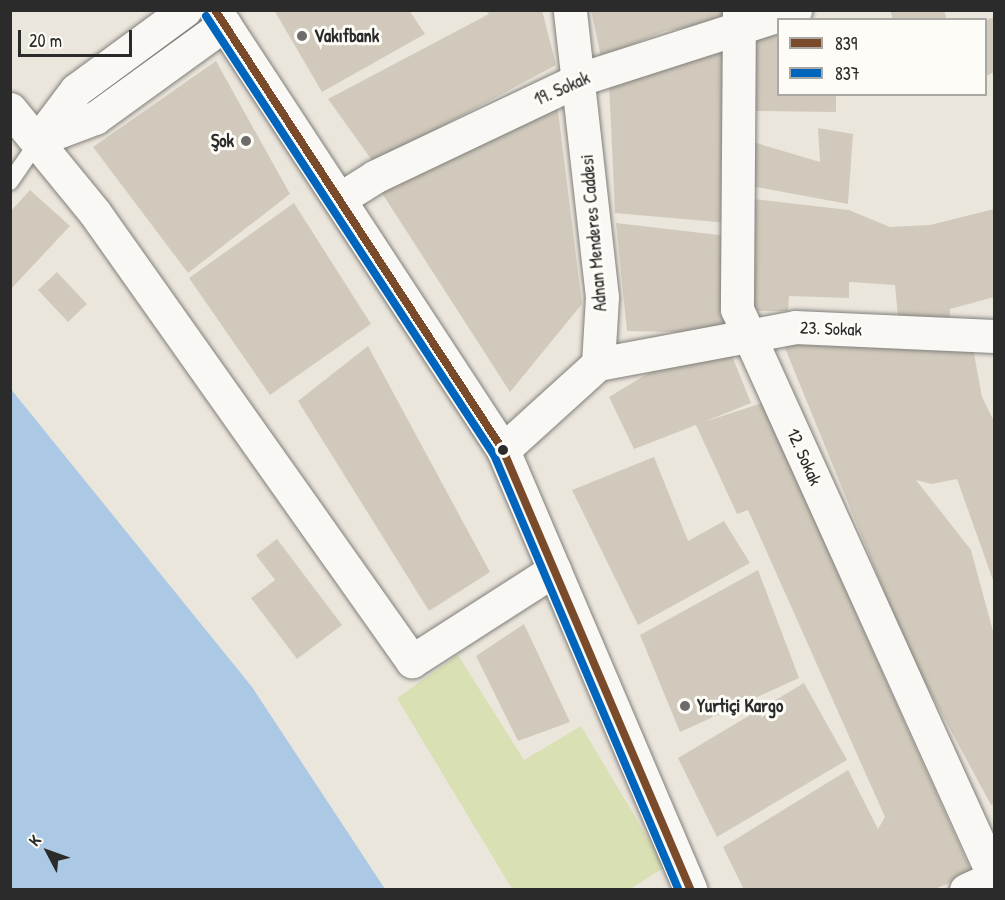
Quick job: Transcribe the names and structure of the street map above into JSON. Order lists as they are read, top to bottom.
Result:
{
  "streets": {
    "street": [
      "19. Sokak",
      "Adnan Menderes Caddesi",
      "23. Sokak",
      "12. Sokak"
    ]
  },
  "crossings": [
    ["19. Sokak", "Adnan Menderes Caddesi"],
    ["19. Sokak", "12. Sokak"],
    ["Adnan Menderes Caddesi", "23. Sokak"],
    ["23. Sokak", "12. Sokak"]
  ],
  "places": ["Vakıfbank", "Şok", "Yurtiçi Kargo"],
  "lines": ["transit line 839", "transit line 837"],
  "legend": ["839", "837"],
  "scale_bar": "20 m",
  "north": "top left"
}
